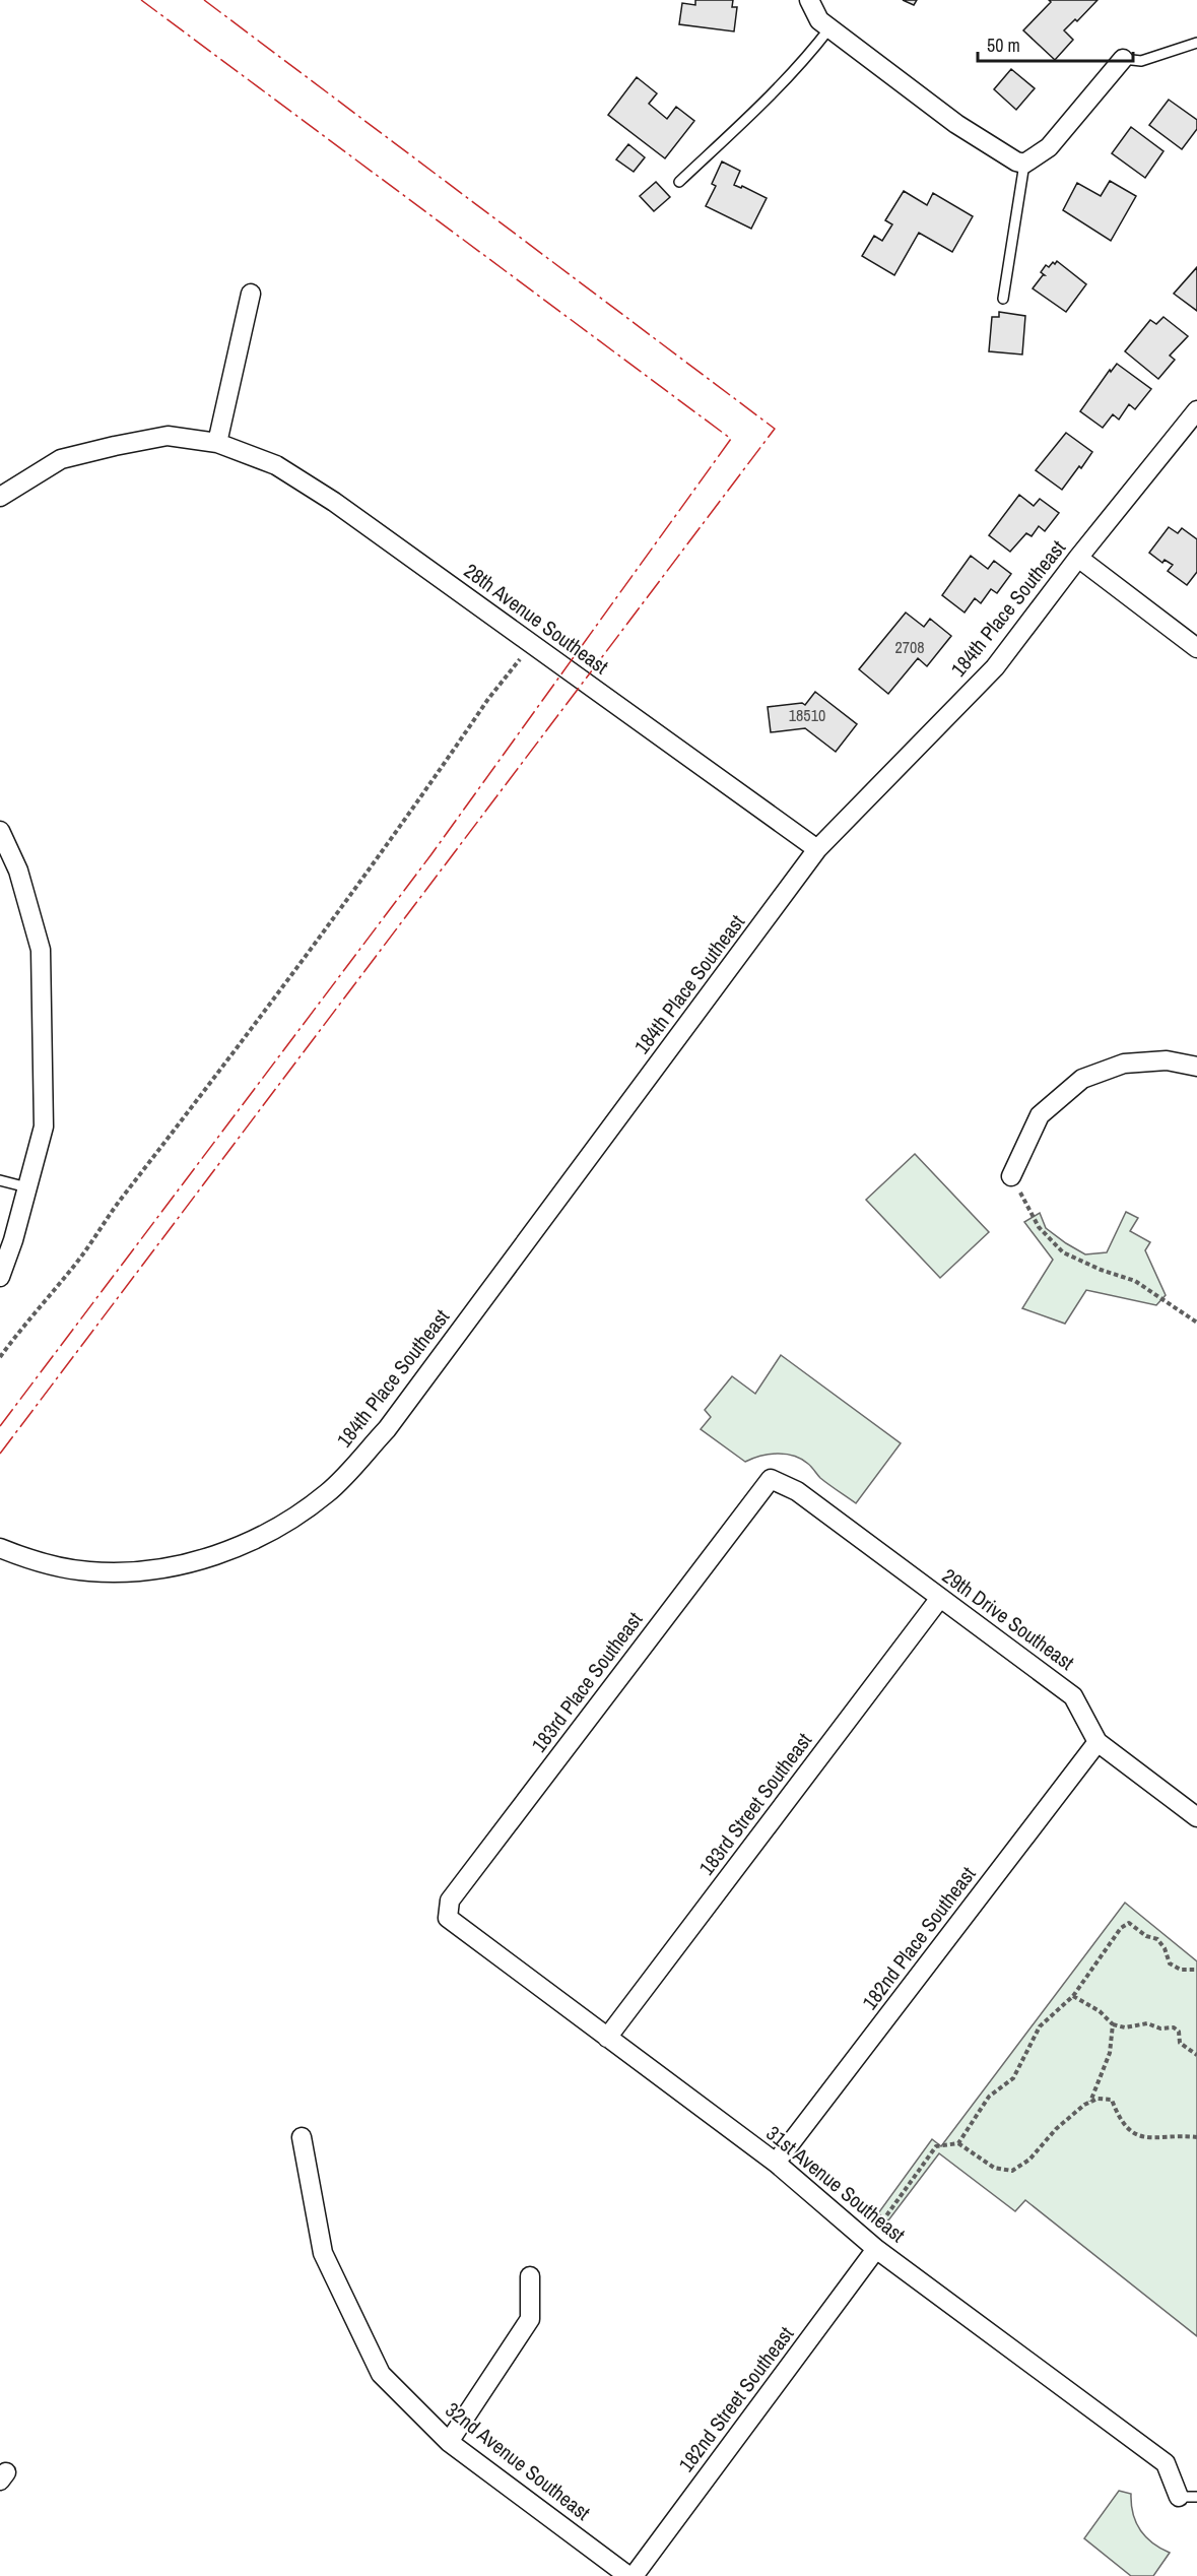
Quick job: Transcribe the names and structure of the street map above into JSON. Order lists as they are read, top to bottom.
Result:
{
  "streets": {
    "street": [
      "184th Place Southeast",
      "28th Avenue Southeast",
      "29th Drive Southeast",
      "183rd Place Southeast",
      "183rd Street Southeast",
      "182nd Place Southeast",
      "31st Avenue Southeast",
      "182nd Street Southeast",
      "32nd Avenue Southeast"
    ]
  },
  "crossings": [
    ["184th Place Southeast", "28th Avenue Southeast"],
    ["29th Drive Southeast", "183rd Place Southeast"],
    ["29th Drive Southeast", "183rd Street Southeast"],
    ["29th Drive Southeast", "182nd Place Southeast"],
    ["183rd Place Southeast", "31st Avenue Southeast"],
    ["183rd Street Southeast", "31st Avenue Southeast"],
    ["182nd Place Southeast", "31st Avenue Southeast"],
    ["31st Avenue Southeast", "182nd Street Southeast"],
    ["182nd Street Southeast", "32nd Avenue Southeast"]
  ],
  "house_numbers": ["2708", "18510"],
  "scale_bar": "50 m"
}
